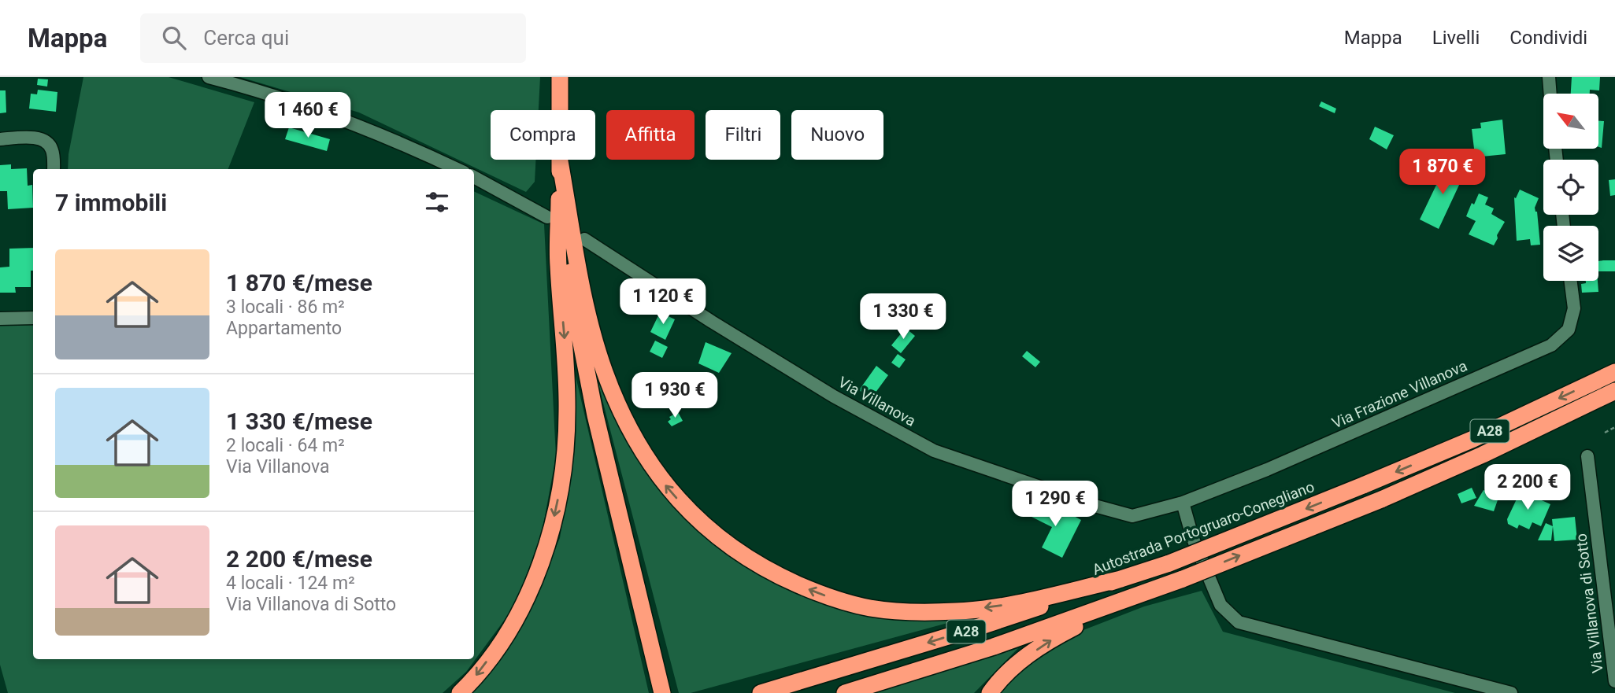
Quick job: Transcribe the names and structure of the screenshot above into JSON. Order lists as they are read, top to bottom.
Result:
{
  "streets": {
    "highway": ["A28", "Autostrada Portogruaro-Conegliano"],
    "street": ["Via Frazione Villanova", "Via Villanova", "Via Villanova di Sotto"]
  },
  "crossings": [
    ["Via Frazione Villanova", "Via Villanova"]
  ],
  "north": "top left",
  "page": {
    "header": "Mappa",
    "search": "Cerca qui",
    "nav": ["Mappa", "Livelli", "Condividi"],
    "price": [
      "1 460 €",
      "1 870 €",
      "1 120 €",
      "1 330 €",
      "1 930 €",
      "2 200 €",
      "1 290 €"
    ],
    "chip": [
      "Compra",
      "Affitta",
      "Filtri",
      "Nuovo"
    ],
    "heading": "7 immobili",
    "list": [
      {
        "name": "1 870 €/mese",
        "note": "3 locali · 86 m² · Appartamento"
      },
      {
        "name": "1 330 €/mese",
        "note": "2 locali · 64 m² · Via Villanova"
      },
      {
        "name": "2 200 €/mese",
        "note": "4 locali · 124 m² · Via Villanova di Sotto"
      }
    ]
  }
}
